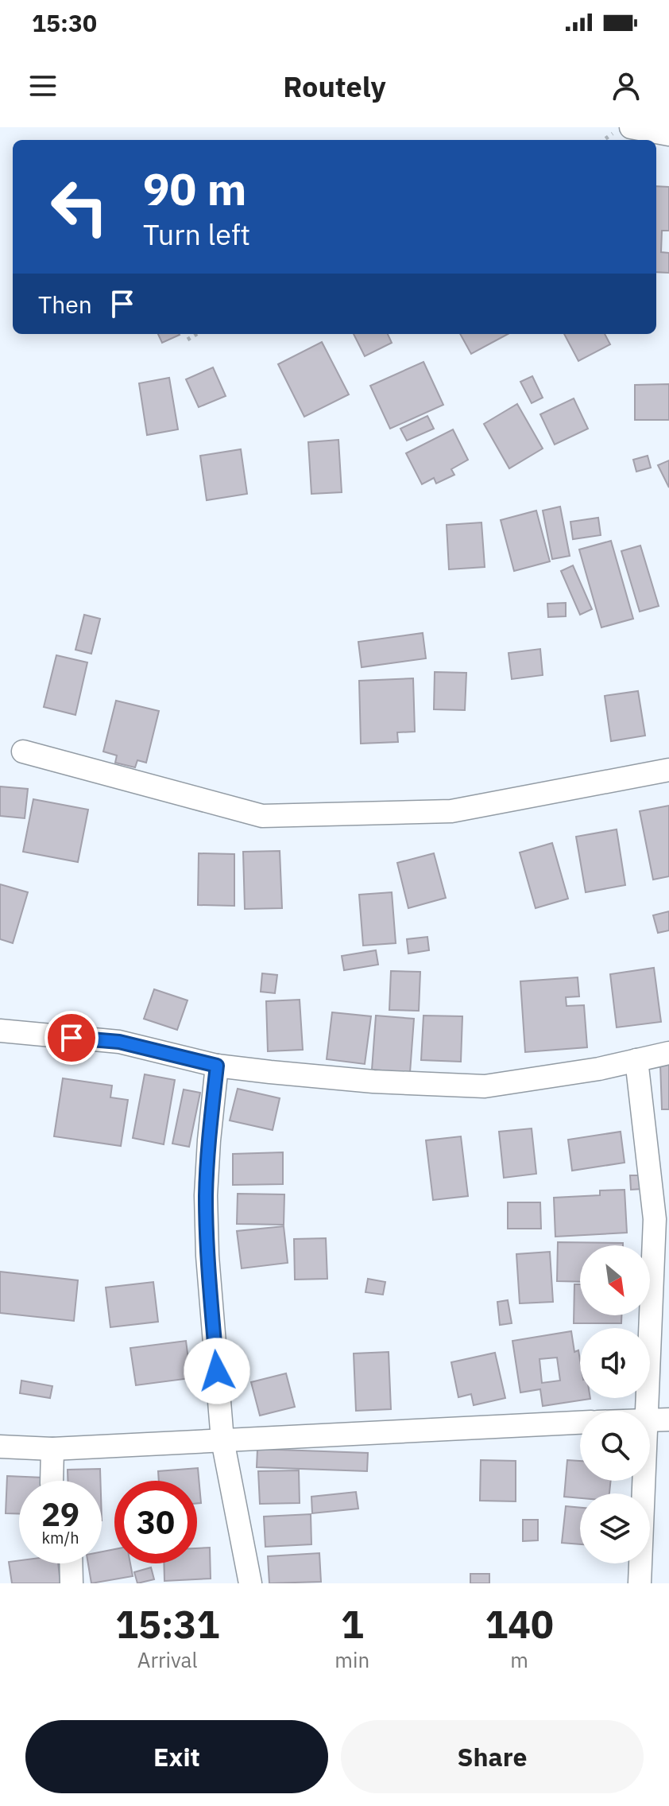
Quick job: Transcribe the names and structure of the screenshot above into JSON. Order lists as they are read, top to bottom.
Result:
{
  "north": "bottom right",
  "page": {
    "status": "15:30",
    "header": "Routely",
    "turn": ["90 m", "Turn left"],
    "then": "Then",
    "speed": "29 km/h",
    "limit": "30",
    "eta": [
      "15:31",
      "Arrival",
      "1",
      "min",
      "140",
      "m"
    ],
    "buttons": ["Exit", "Share"]
  }
}
